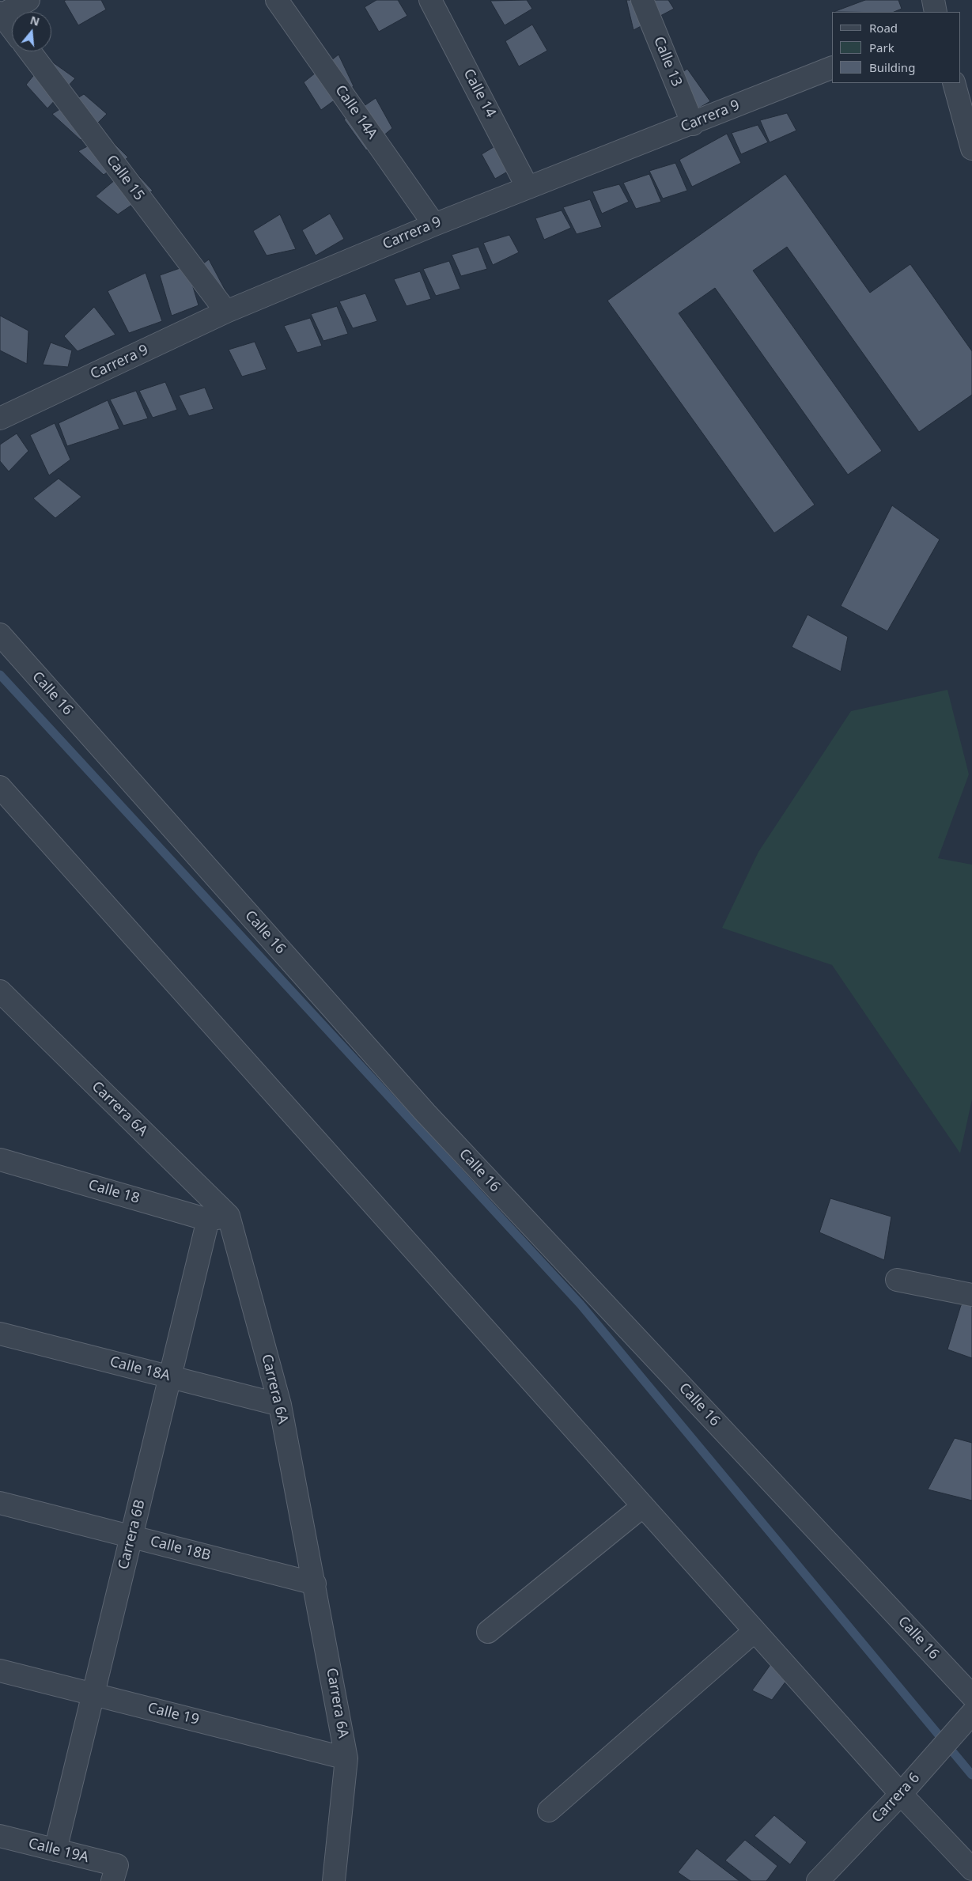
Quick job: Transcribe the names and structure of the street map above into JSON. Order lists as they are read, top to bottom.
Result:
{
  "streets": {
    "street": [
      "Calle 13",
      "Calle 14",
      "Calle 14A",
      "Carrera 9",
      "Calle 15",
      "Calle 16",
      "Carrera 6A",
      "Calle 18",
      "Calle 18A",
      "Carrera 6B",
      "Calle 18B",
      "Calle 19",
      "Carrera 6",
      "Calle 19A"
    ]
  },
  "crossings": [
    ["Calle 13", "Carrera 9"],
    ["Calle 14", "Carrera 9"],
    ["Calle 14A", "Carrera 9"],
    ["Carrera 9", "Calle 15"],
    ["Carrera 6A", "Calle 18"],
    ["Carrera 6A", "Calle 18A"],
    ["Carrera 6A", "Carrera 6B"],
    ["Carrera 6A", "Calle 18B"],
    ["Carrera 6A", "Calle 19"],
    ["Calle 18", "Carrera 6B"],
    ["Calle 18A", "Carrera 6B"],
    ["Carrera 6B", "Calle 18B"],
    ["Carrera 6B", "Calle 19"],
    ["Carrera 6B", "Calle 19A"]
  ],
  "legend": ["Road", "Park", "Building"],
  "north": "top"
}
